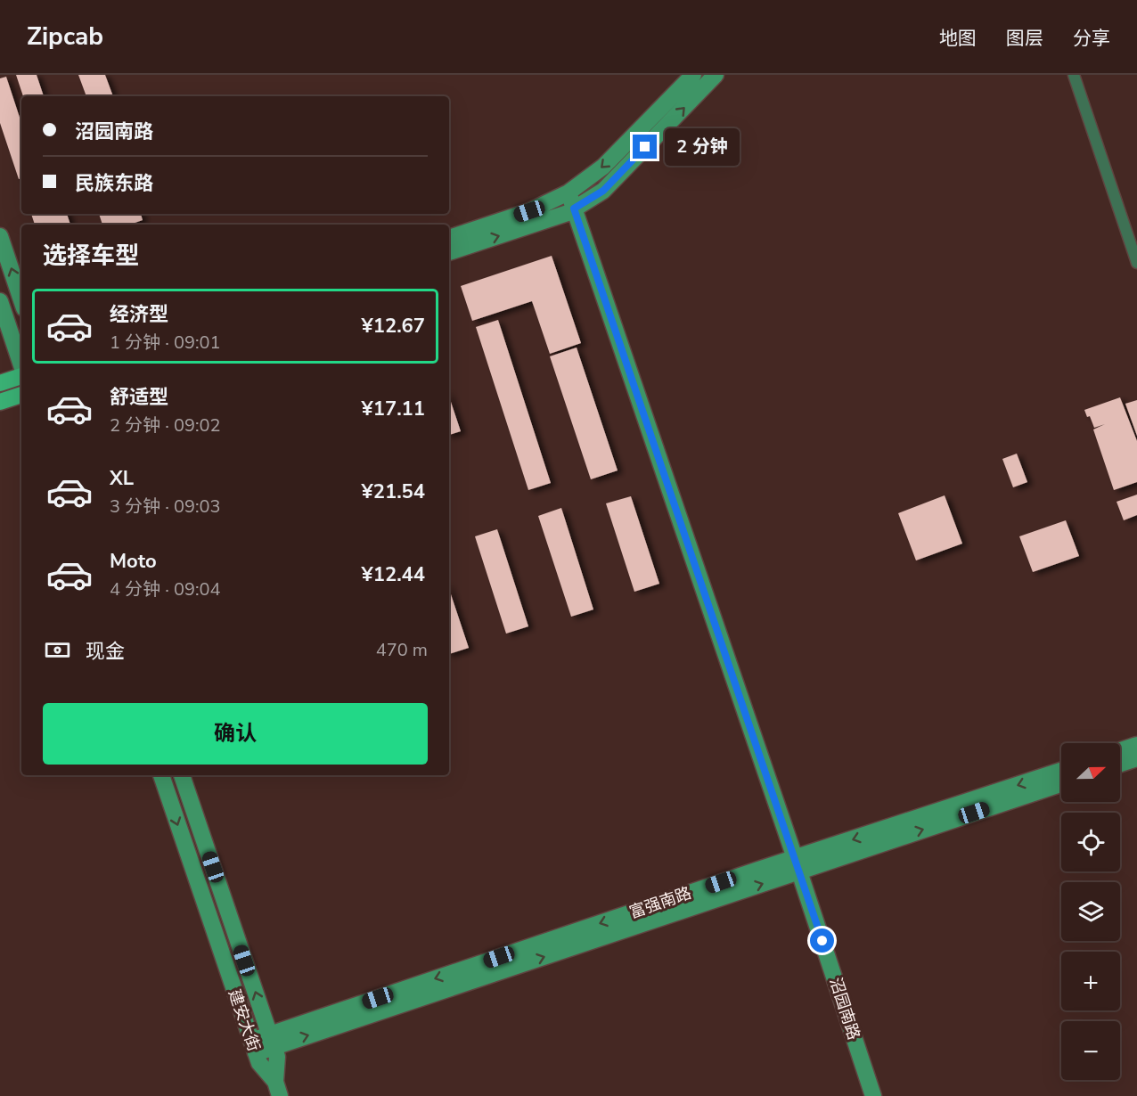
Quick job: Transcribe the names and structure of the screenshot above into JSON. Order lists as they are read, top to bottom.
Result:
{
  "streets": {
    "main road": ["富强南路", "沼园南路", "建安大街"]
  },
  "crossings": [
    ["富强南路", "沼园南路"],
    ["富强南路", "建安大街"]
  ],
  "north": "right",
  "page": {
    "header": "Zipcab",
    "nav": ["地图", "图层", "分享"],
    "banner": ["沼园南路", "民族东路"],
    "bubble": "2 分钟",
    "heading": "选择车型",
    "list": [
      {
        "name": "经济型",
        "note": "1 分钟 · 09:01",
        "value": "¥12.67"
      },
      {
        "name": "舒适型",
        "note": "2 分钟 · 09:02",
        "value": "¥17.11"
      },
      {
        "name": "XL",
        "note": "3 分钟 · 09:03",
        "value": "¥21.54"
      },
      {
        "name": "Moto",
        "note": "4 分钟 · 09:04",
        "value": "¥12.44"
      }
    ],
    "pay": ["现金", "470 m"],
    "buttons": "确认",
    "map_buttons": ["+", "−"]
  }
}
